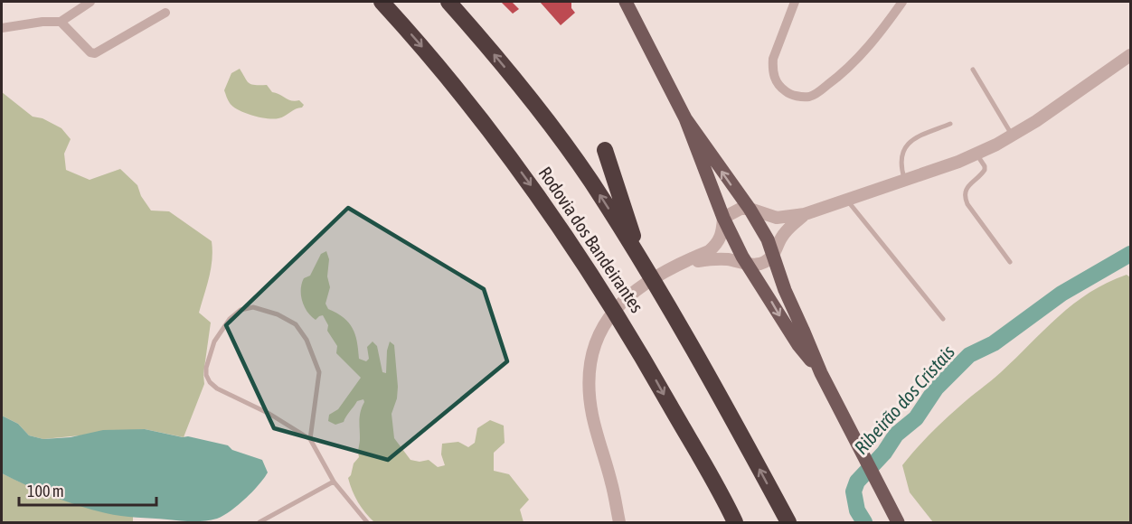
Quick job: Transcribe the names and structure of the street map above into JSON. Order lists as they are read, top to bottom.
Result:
{
  "streets": {
    "highway": ["Rodovia dos Bandeirantes"]
  },
  "water": ["Ribeirão dos Cristais"],
  "scale_bar": "100 m"
}
